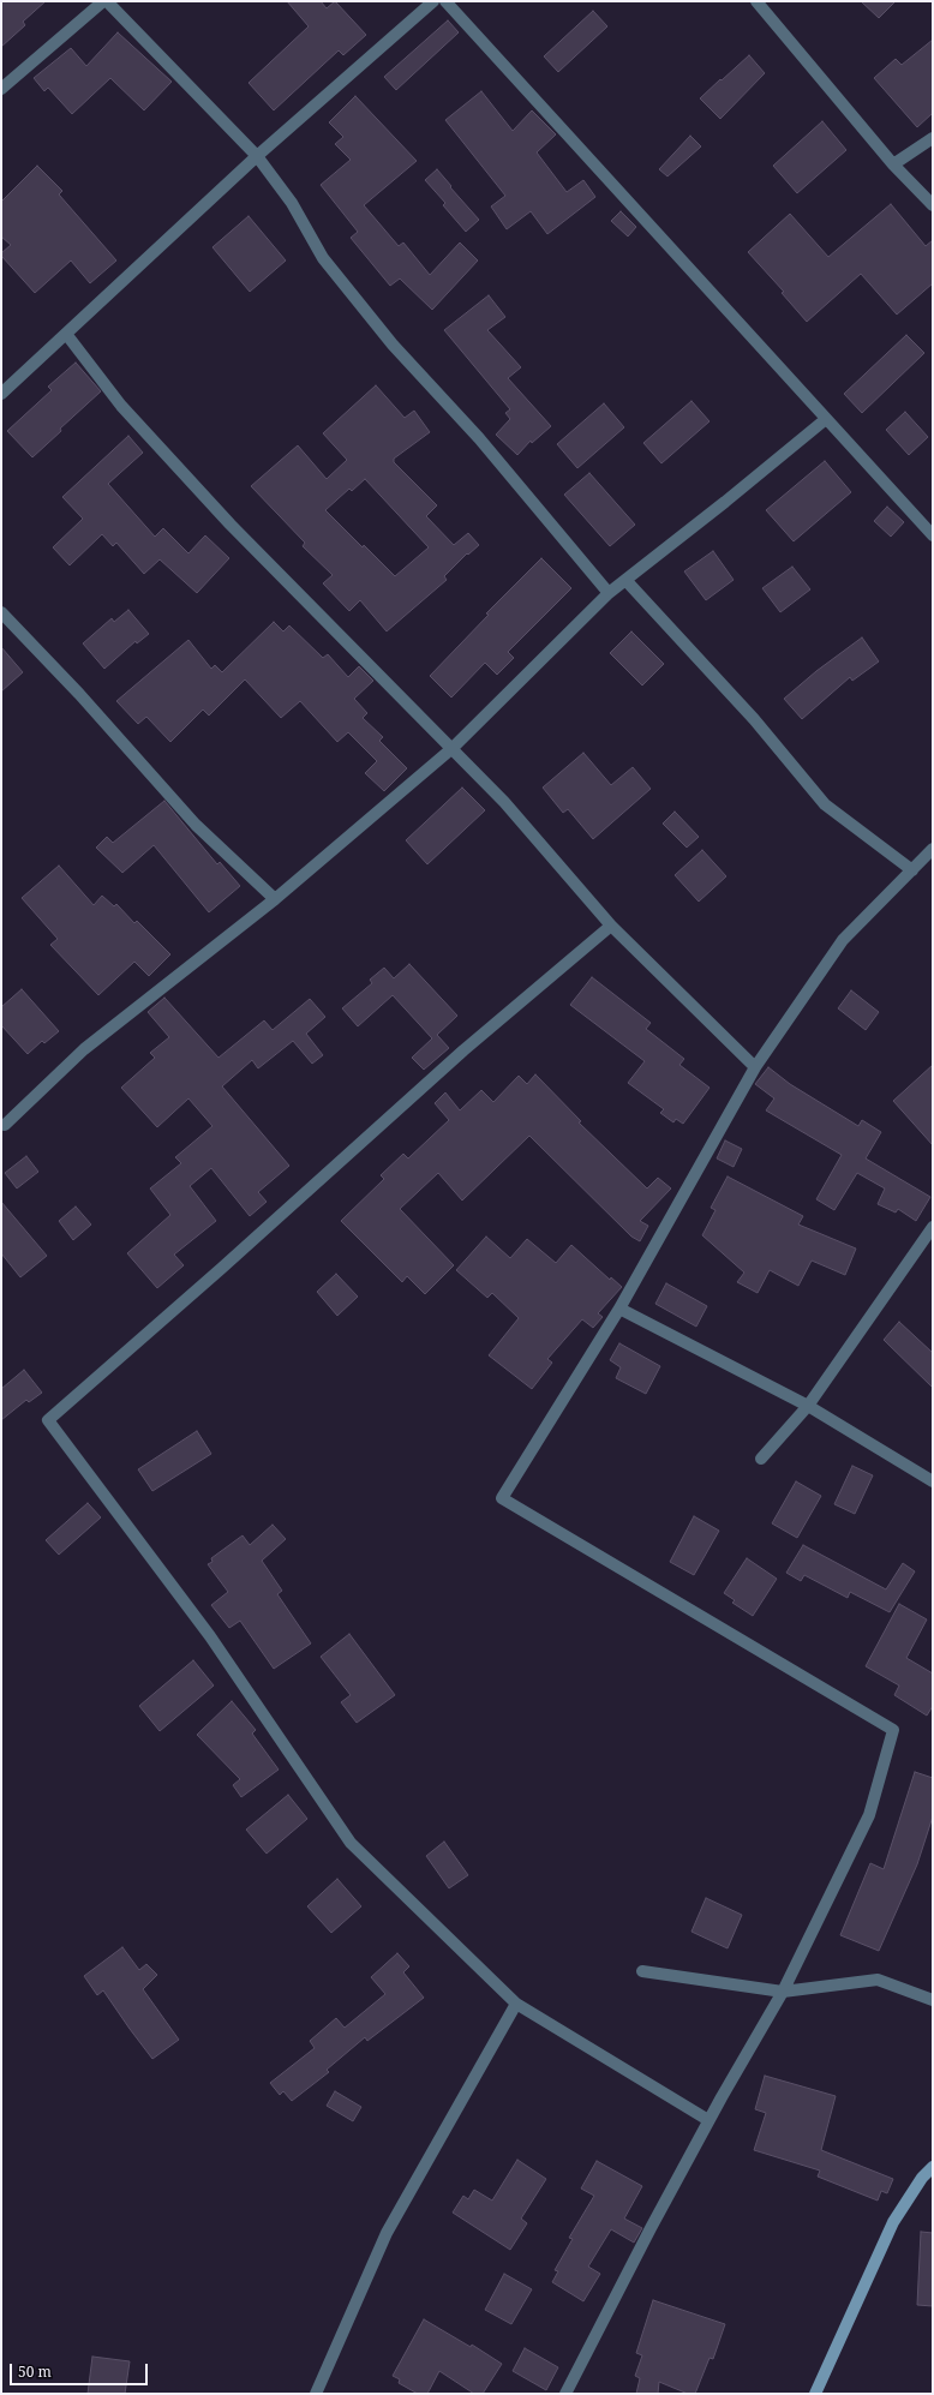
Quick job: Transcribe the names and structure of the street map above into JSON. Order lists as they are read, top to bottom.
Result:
{
  "scale_bar": "50 m"
}
